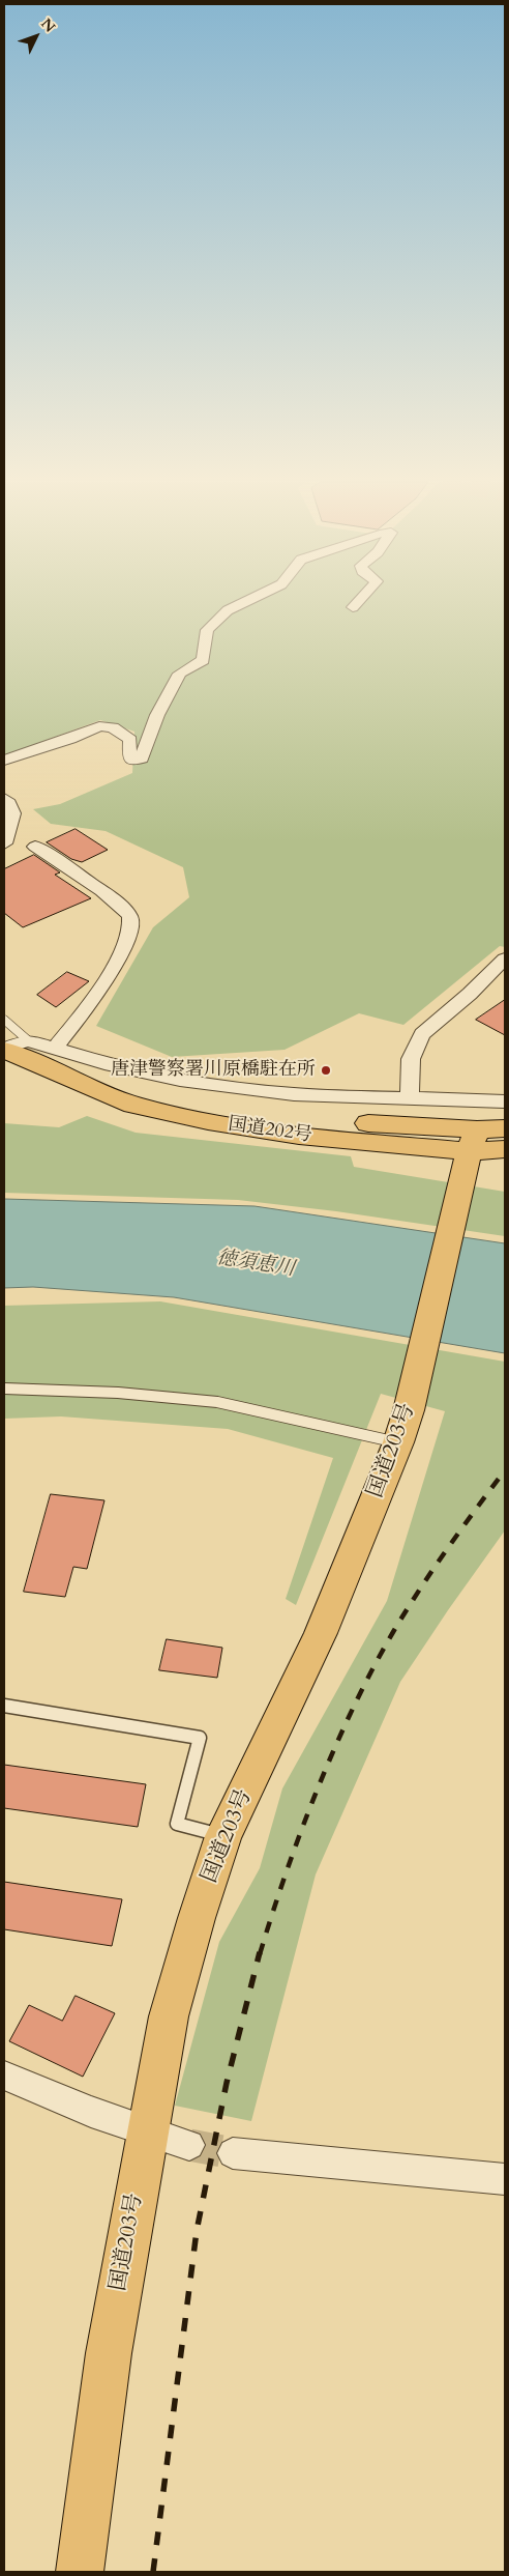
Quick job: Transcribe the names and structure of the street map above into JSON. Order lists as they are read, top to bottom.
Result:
{
  "streets": {
    "highway": ["国道202号", "国道203号"]
  },
  "crossings": [
    ["国道202号", "国道203号"]
  ],
  "water": ["徳須恵川"],
  "places": ["唐津警察署川原橋駐在所"],
  "north": "top right"
}
